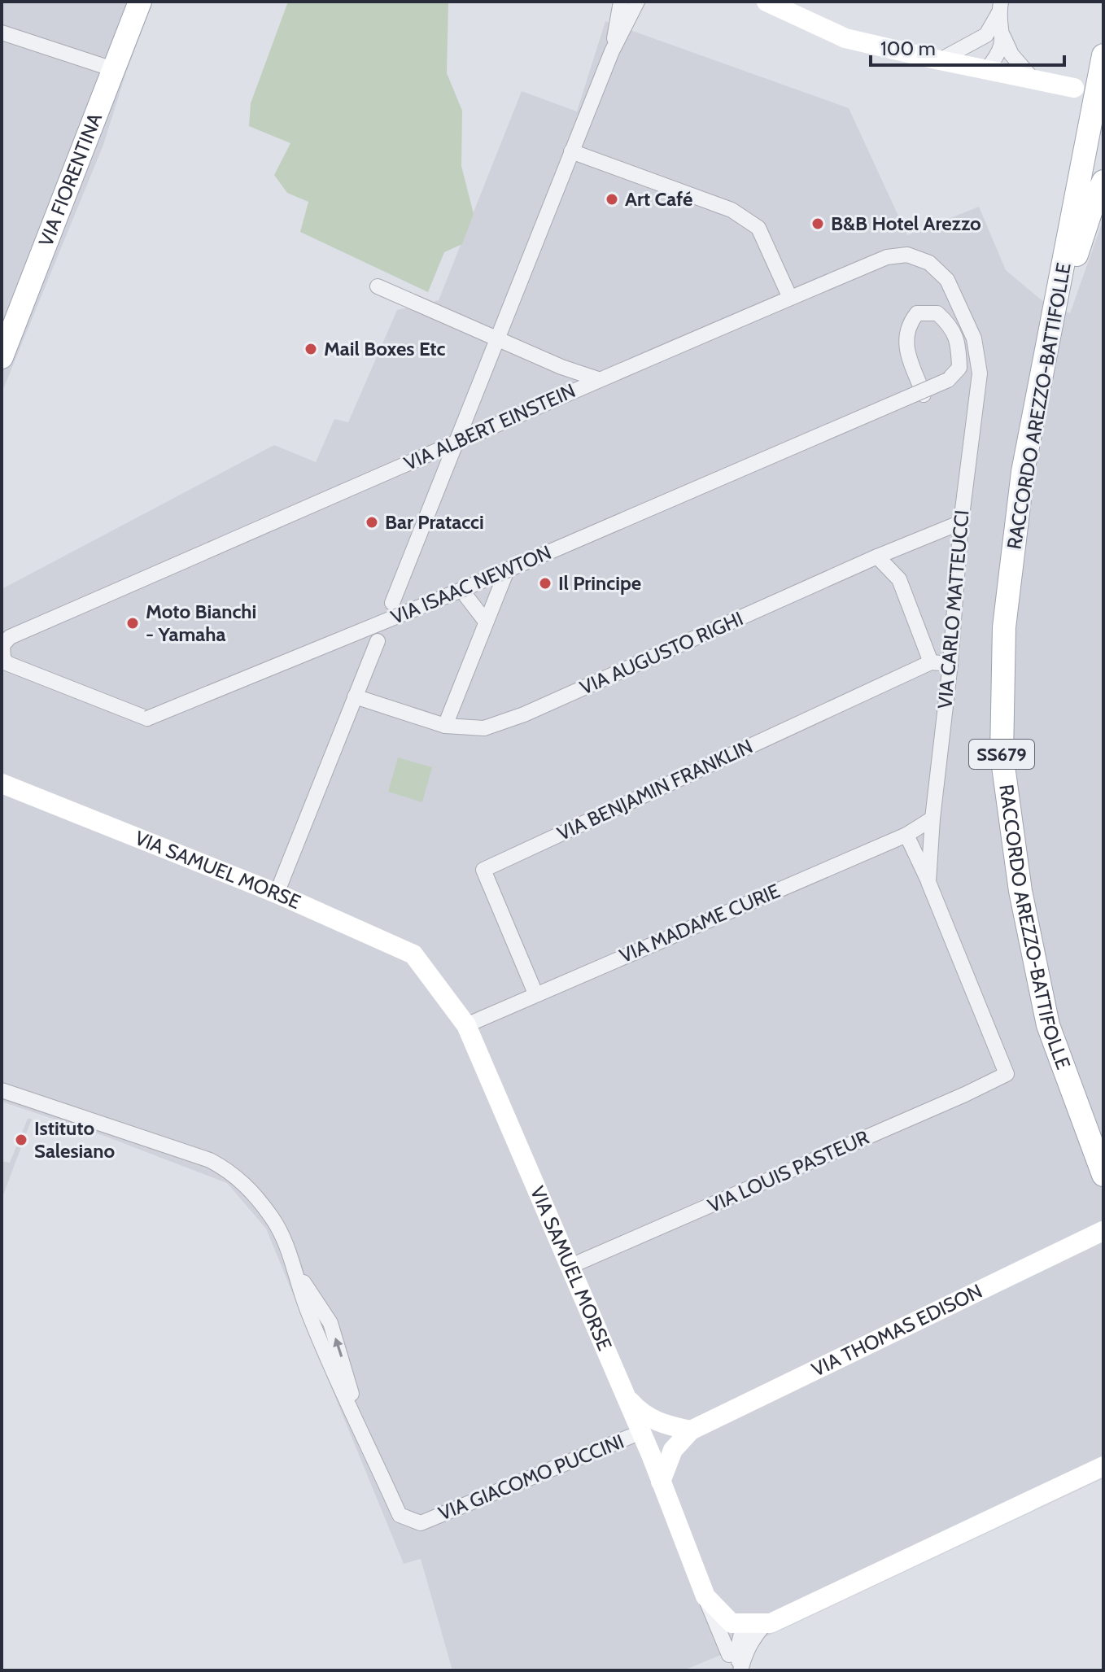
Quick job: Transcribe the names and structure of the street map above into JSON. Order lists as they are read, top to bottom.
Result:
{
  "streets": {
    "main road": ["VIA FIORENTINA", "RACCORDO AREZZO-BATTIFOLLE", "SS679"],
    "street": [
      "VIA ALBERT EINSTEIN",
      "VIA ISAAC NEWTON",
      "VIA CARLO MATTEUCCI",
      "VIA AUGUSTO RIGHI",
      "VIA BENJAMIN FRANKLIN",
      "VIA SAMUEL MORSE",
      "VIA MADAME CURIE",
      "VIA LOUIS PASTEUR",
      "VIA THOMAS EDISON",
      "VIA GIACOMO PUCCINI"
    ]
  },
  "crossings": [
    ["VIA ALBERT EINSTEIN", "VIA ISAAC NEWTON"],
    ["VIA ALBERT EINSTEIN", "VIA CARLO MATTEUCCI"],
    ["VIA CARLO MATTEUCCI", "VIA AUGUSTO RIGHI"],
    ["VIA CARLO MATTEUCCI", "VIA BENJAMIN FRANKLIN"],
    ["VIA CARLO MATTEUCCI", "VIA MADAME CURIE"],
    ["VIA CARLO MATTEUCCI", "VIA LOUIS PASTEUR"],
    ["VIA BENJAMIN FRANKLIN", "VIA MADAME CURIE"],
    ["VIA SAMUEL MORSE", "VIA MADAME CURIE"],
    ["VIA SAMUEL MORSE", "VIA LOUIS PASTEUR"],
    ["VIA SAMUEL MORSE", "VIA GIACOMO PUCCINI"]
  ],
  "places": [
    "Art Café",
    "B&B Hotel Arezzo",
    "Mail Boxes Etc",
    "Bar Pratacci",
    "Il Principe",
    "Moto Bianchi - Yamaha",
    "Istituto Salesiano"
  ],
  "scale_bar": "100 m"
}
